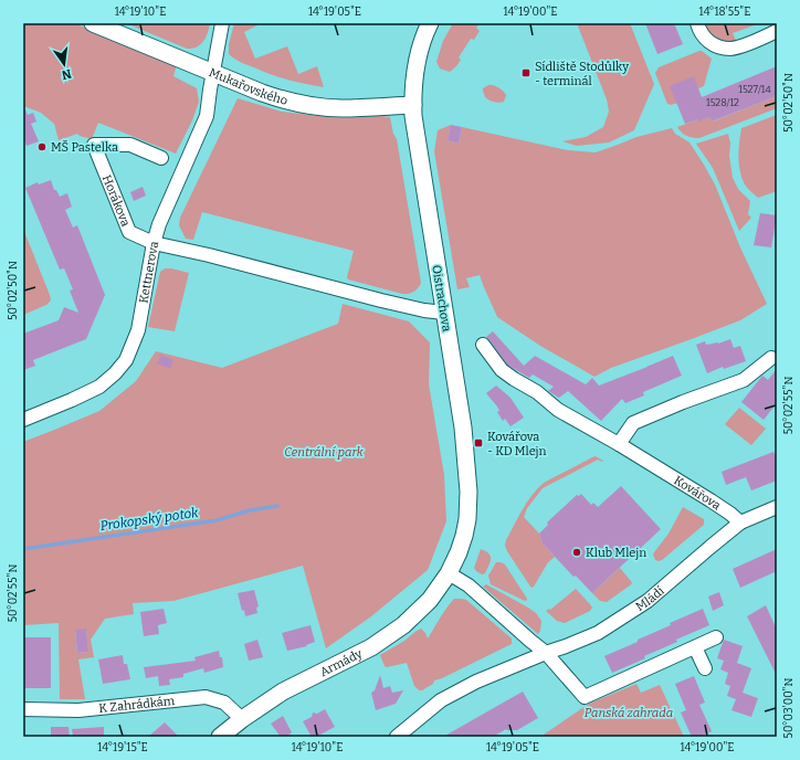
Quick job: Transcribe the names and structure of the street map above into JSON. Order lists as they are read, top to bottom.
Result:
{
  "streets": {
    "street": [
      "Mukařovského",
      "Horákova",
      "Kettnerova",
      "Oistrachova",
      "Kovářova",
      "Mládí",
      "Armády",
      "K Zahrádkám"
    ]
  },
  "crossings": [
    ["Mukařovského", "Kettnerova"],
    ["Mukařovského", "Oistrachova"],
    ["Horákova", "Kettnerova"],
    ["Horákova", "Oistrachova"],
    ["Oistrachova", "Armády"],
    ["Kovářova", "Mládí"],
    ["Armády", "K Zahrádkám"]
  ],
  "water": ["Prokopský potok"],
  "parks": ["Centrální park", "Panská zahrada"],
  "places": {
    "transit": ["Sídliště Stodůlky - terminál", "Kovářova - KD Mlejn"],
    "other": ["MŠ Pastelka", "Klub Mlejn"]
  },
  "house_numbers": ["1527/14", "1528/12"],
  "north": "bottom",
  "coordinates": [
    "14°19'10\"E",
    "14°19'05\"E",
    "14°19'00\"E",
    "14°18'55\"E",
    "50°02'50\"N",
    "50°02'55\"N",
    "50°03'00\"N",
    "14°19'15\"E"
  ]
}
